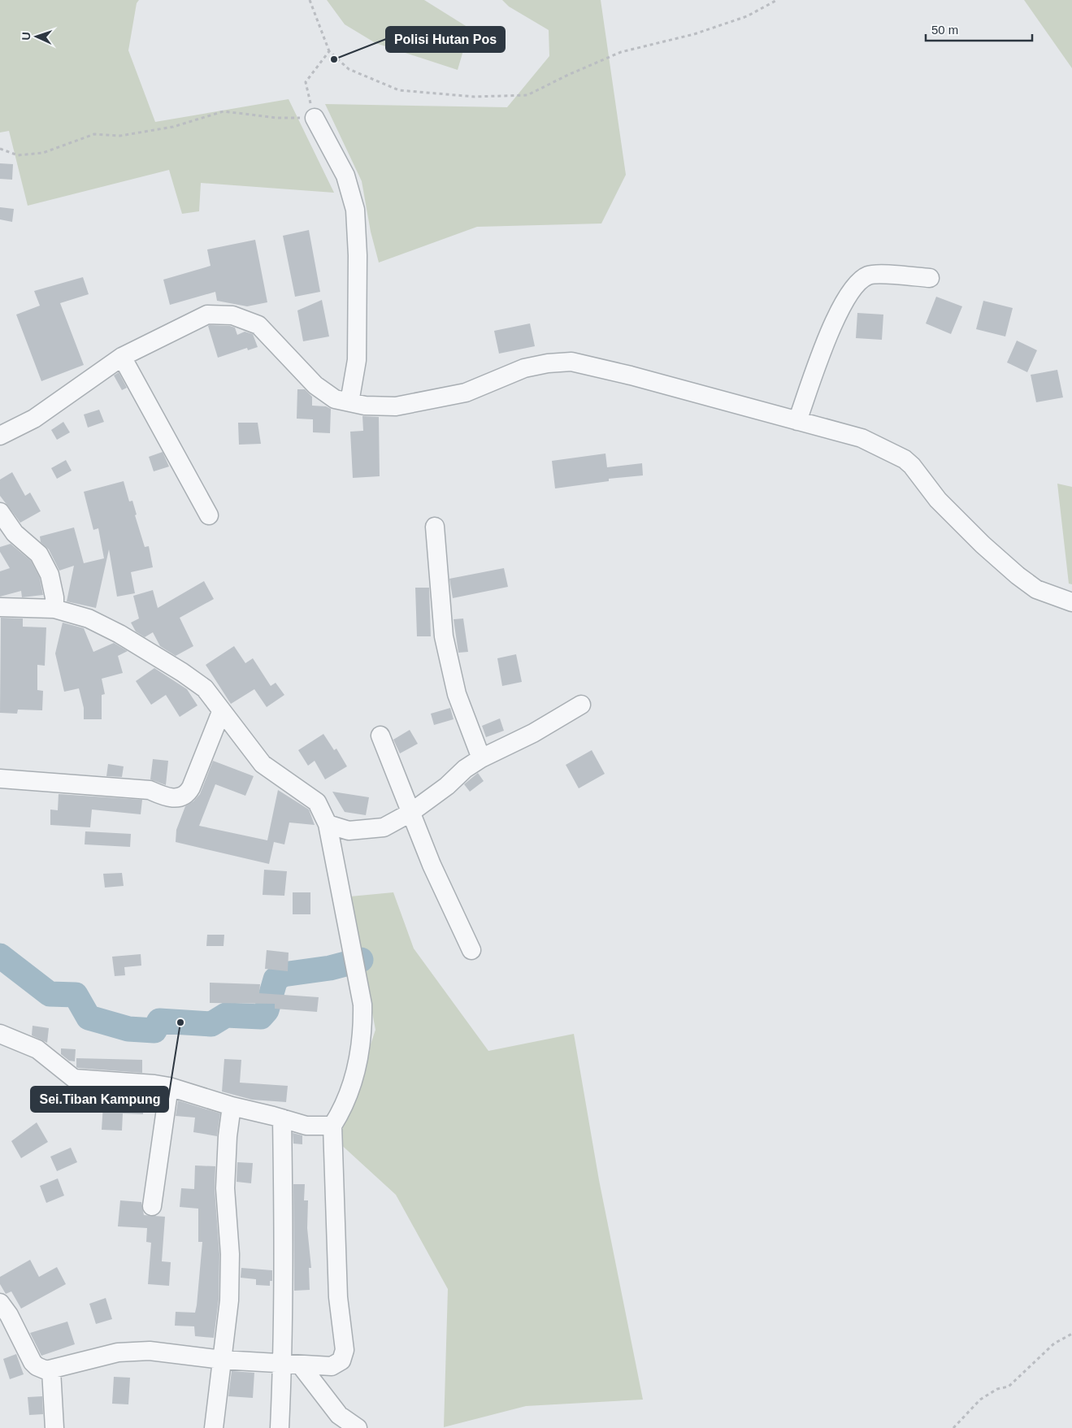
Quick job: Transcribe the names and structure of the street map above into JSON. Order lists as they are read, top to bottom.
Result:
{
  "places": ["Polisi Hutan Pos", "Sei.Tiban Kampung"],
  "scale_bar": "50 m",
  "north": "left"
}
